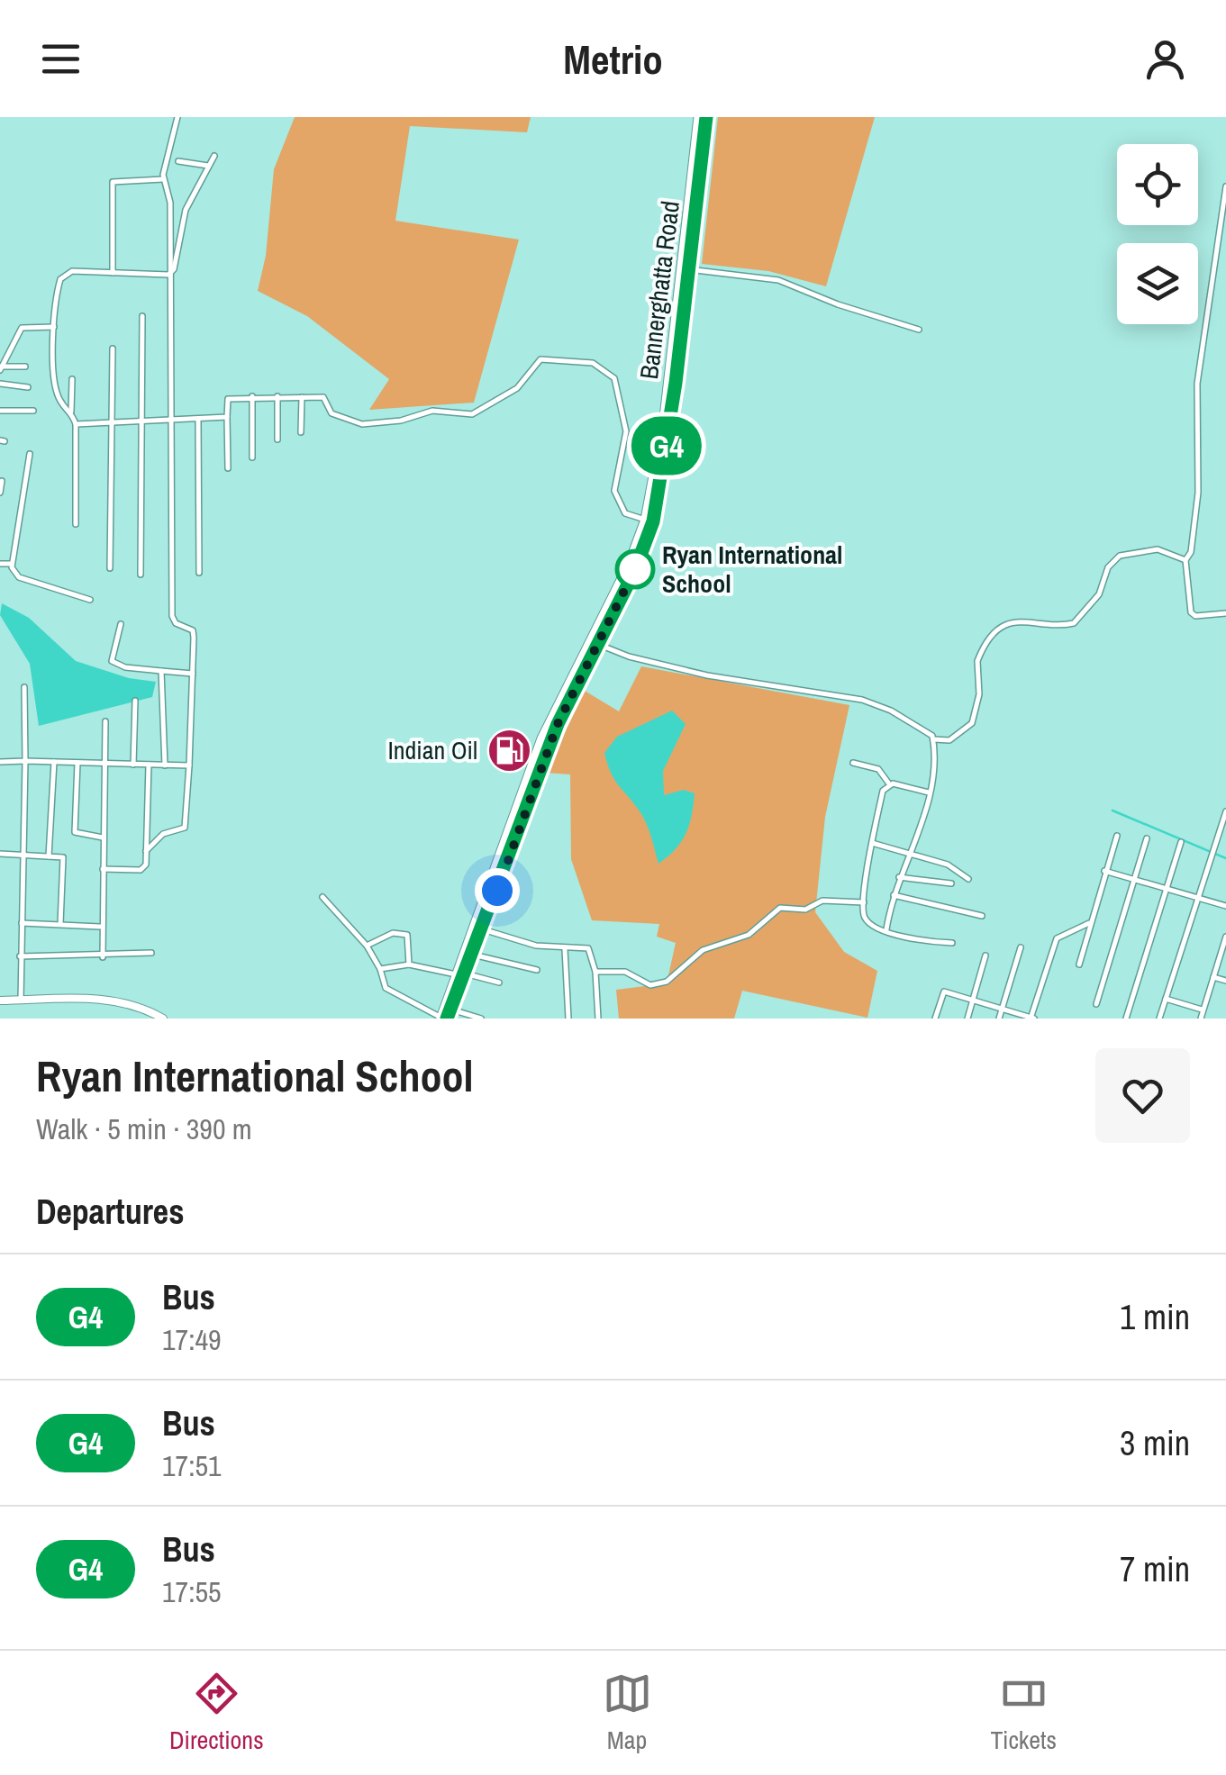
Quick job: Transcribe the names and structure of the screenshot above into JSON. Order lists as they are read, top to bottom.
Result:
{
  "streets": {
    "main road": ["Bannerghatta Road"]
  },
  "places": {
    "other": ["Ryan International School"],
    "fuel station": ["Indian Oil"]
  },
  "lines": ["bus line G4"],
  "page": {
    "header": "Metrio",
    "on_map": "G4",
    "heading": [
      ["Ryan International School", "Walk · 5 min · 390 m"],
      "Departures"
    ],
    "list": [
      {
        "mark": "G4",
        "name": "Bus",
        "note": "17:49",
        "value": "1 min"
      },
      {
        "mark": "G4",
        "name": "Bus",
        "note": "17:51",
        "value": "3 min"
      },
      {
        "mark": "G4",
        "name": "Bus",
        "note": "17:55",
        "value": "7 min"
      }
    ],
    "tabs": ["Directions", "Map", "Tickets"]
  }
}
